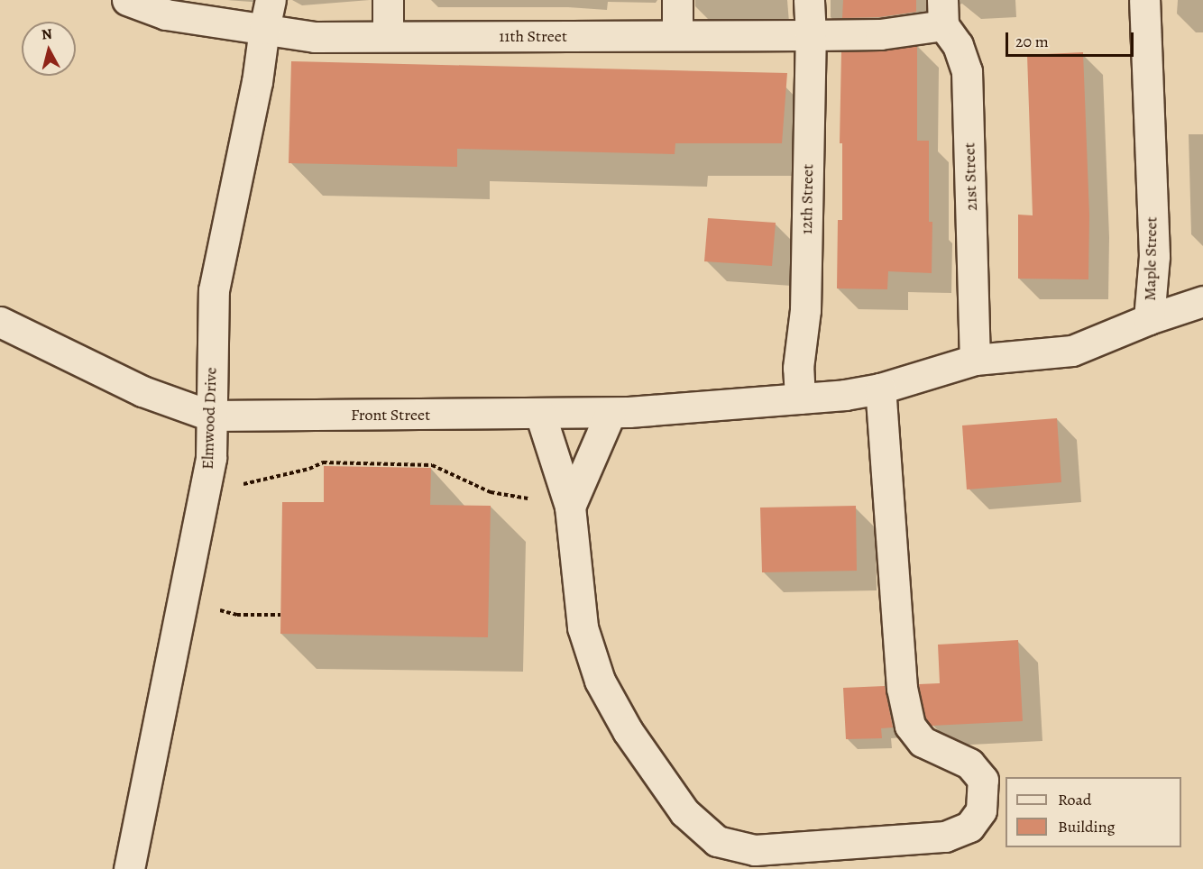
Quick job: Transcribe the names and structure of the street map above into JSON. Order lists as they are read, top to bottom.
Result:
{
  "streets": {
    "lane": [
      "11th Street",
      "21st Street",
      "12th Street",
      "Maple Street",
      "Front Street",
      "Elmwood Drive"
    ]
  },
  "crossings": [
    ["11th Street", "21st Street"],
    ["11th Street", "12th Street"],
    ["11th Street", "Elmwood Drive"],
    ["21st Street", "Maple Street"],
    ["12th Street", "Maple Street"],
    ["12th Street", "Front Street"],
    ["Maple Street", "Front Street"],
    ["Front Street", "Elmwood Drive"]
  ],
  "legend": ["Road", "Building"],
  "scale_bar": "20 m",
  "north": "top"
}
